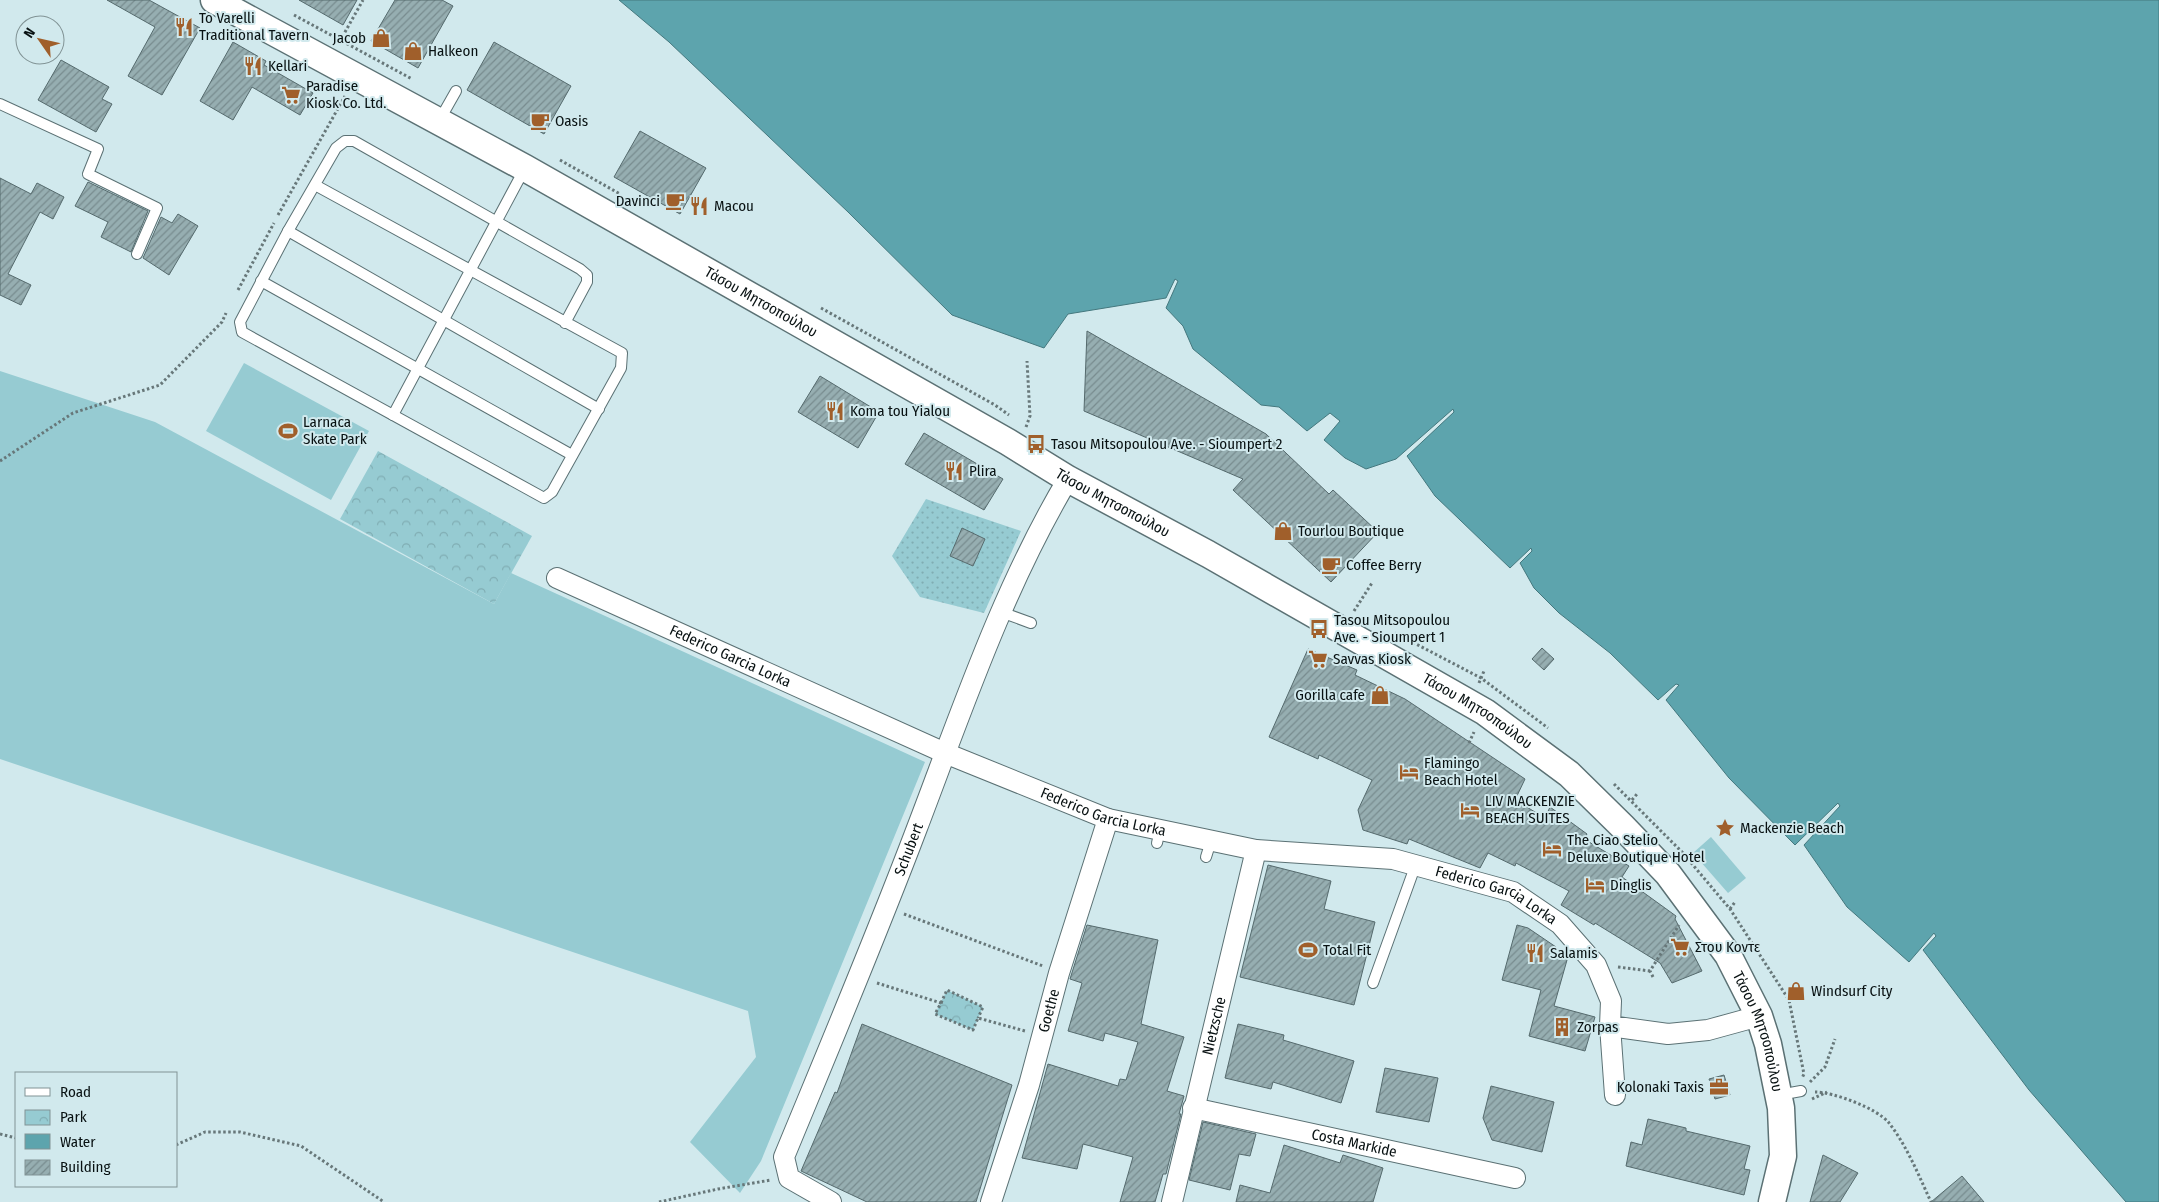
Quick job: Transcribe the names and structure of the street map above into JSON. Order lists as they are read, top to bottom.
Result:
{
  "streets": {
    "street": [
      "Τάσου Μητσοπούλου",
      "Federico Garcia Lorka",
      "Schubert",
      "Goethe",
      "Nietzsche",
      "Costa Markide"
    ]
  },
  "crossings": [
    ["Τάσου Μητσοπούλου", "Schubert"],
    ["Federico Garcia Lorka", "Schubert"],
    ["Federico Garcia Lorka", "Goethe"],
    ["Federico Garcia Lorka", "Nietzsche"],
    ["Nietzsche", "Costa Markide"]
  ],
  "places": {
    "restaurant": [
      "To Varelli Traditional Tavern",
      "Kellari",
      "Macou",
      "Koma tou Yialou",
      "Plira",
      "Salamis"
    ],
    "shop": [
      "Jacob",
      "Halkeon",
      "Tourlou Boutique",
      "Gorilla cafe",
      "Windsurf City"
    ],
    "supermarket": ["Paradise Kiosk Co. Ltd.", "Savvas Kiosk", "Στου Κοντε"],
    "cafe": ["Oasis", "Davinci", "Coffee Berry"],
    "sports": ["Larnaca Skate Park", "Total Fit"],
    "bus stop": ["Tasou Mitsopoulou Ave. - Sioumpert 2", "Tasou Mitsopoulou Ave. - Sioumpert 1"],
    "hotel": [
      "Flamingo Beach Hotel",
      "LIV MACKENZIE BEACH SUITES",
      "The Ciao Stelio Deluxe Boutique Hotel",
      "Dinglis"
    ],
    "place": ["Mackenzie Beach"],
    "building": ["Zorpas"],
    "office": ["Kolonaki Taxis"]
  },
  "legend": [
    "Road",
    "Park",
    "Water",
    "Building"
  ],
  "north": "top left"
}
